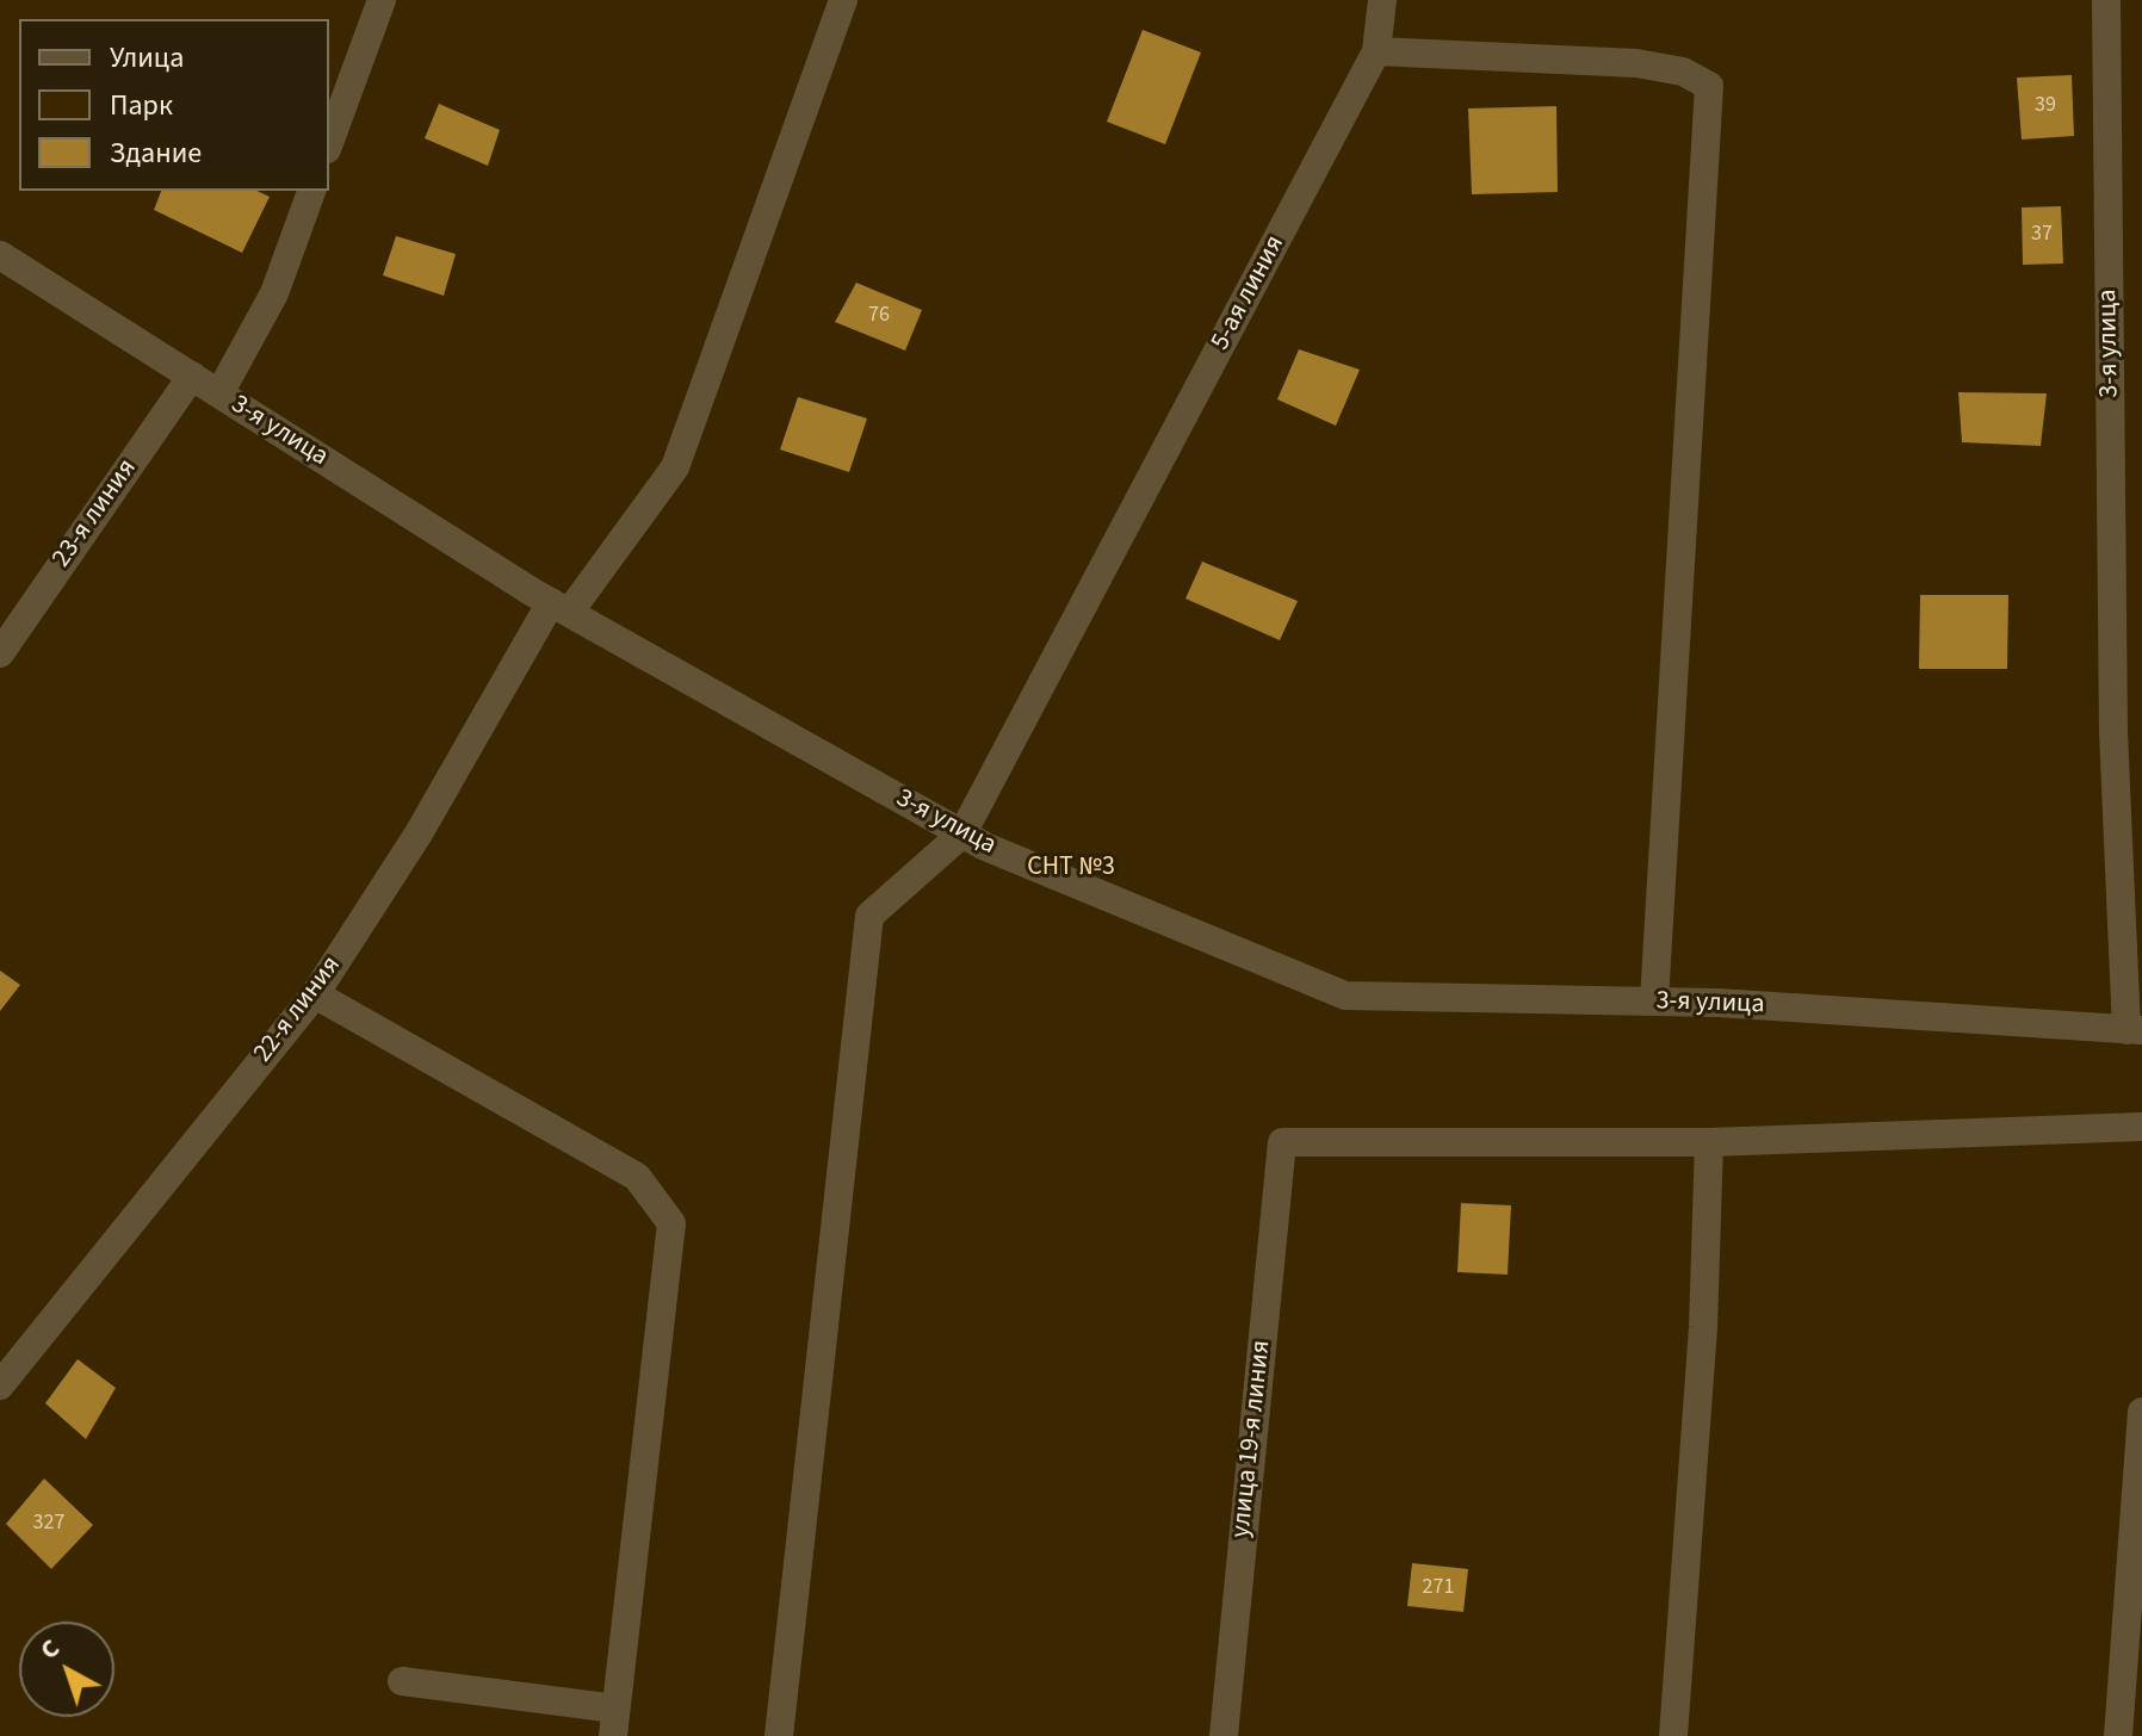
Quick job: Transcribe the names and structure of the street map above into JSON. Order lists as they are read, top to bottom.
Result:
{
  "streets": {
    "street": [
      "5-ая линия",
      "3-я улица",
      "23-я линия",
      "22-я линия",
      "улица 19-я линия"
    ]
  },
  "crossings": [
    ["5-ая линия", "3-я улица"],
    ["3-я улица", "23-я линия"],
    ["3-я улица", "22-я линия"]
  ],
  "parks": ["СНТ №3"],
  "house_numbers": [
    "39",
    "37",
    "76",
    "327",
    "271"
  ],
  "legend": ["Улица", "Парк", "Здание"],
  "north": "top left"
}
